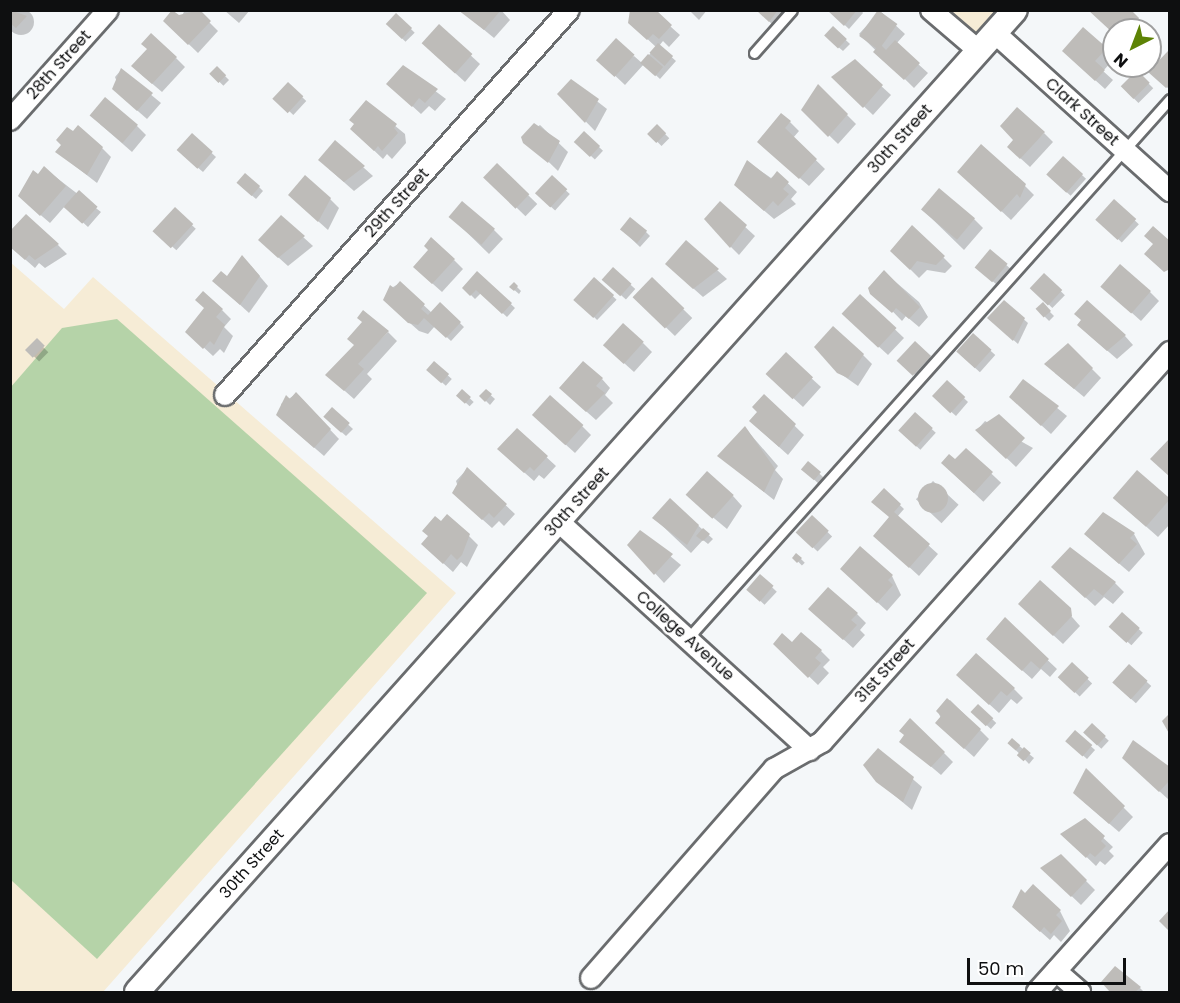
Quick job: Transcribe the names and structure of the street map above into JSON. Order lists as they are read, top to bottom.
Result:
{
  "streets": {
    "street": [
      "28th Street",
      "Clark Street",
      "30th Street",
      "29th Street",
      "College Avenue",
      "31st Street"
    ]
  },
  "crossings": [
    ["Clark Street", "30th Street"],
    ["30th Street", "College Avenue"],
    ["College Avenue", "31st Street"]
  ],
  "scale_bar": "50 m",
  "north": "bottom left"
}
